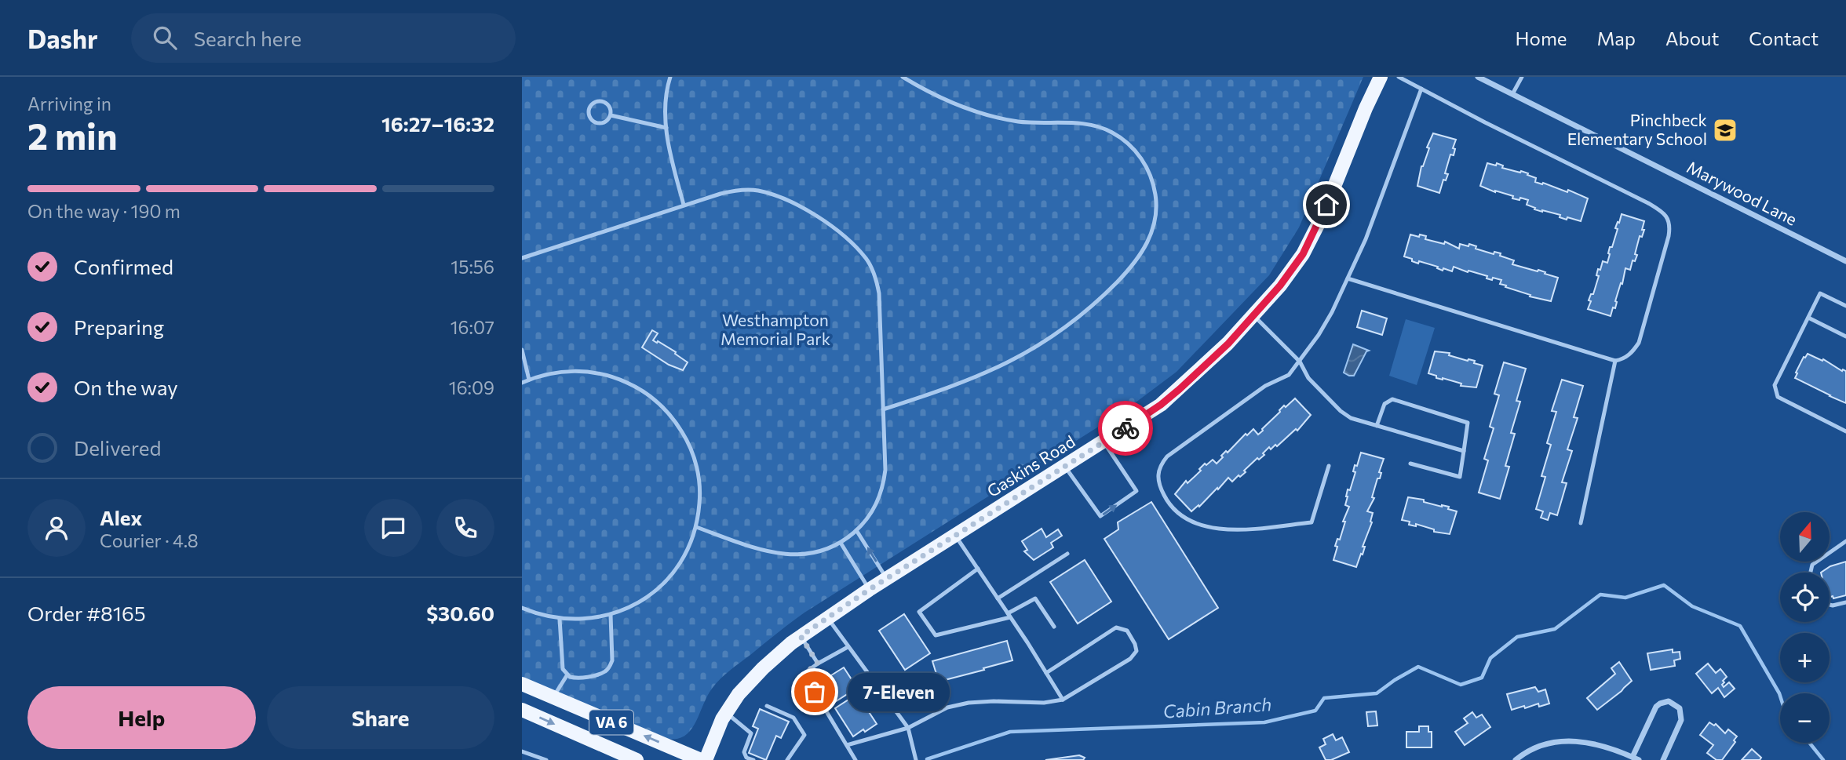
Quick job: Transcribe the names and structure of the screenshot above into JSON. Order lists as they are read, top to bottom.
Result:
{
  "streets": {
    "main road": ["Gaskins Road", "VA 6"],
    "street": ["Marywood Lane"]
  },
  "water": ["Cabin Branch"],
  "parks": ["Westhampton Memorial Park"],
  "places": {
    "school or university": ["Pinchbeck Elementary School"],
    "other": ["7-Eleven"]
  },
  "north": "top",
  "page": {
    "header": "Dashr",
    "search": "Search here",
    "nav": [
      "Home",
      "Map",
      "About",
      "Contact"
    ],
    "heading": ["2 min", "Arriving in", "16:27–16:32"],
    "panel": [
      "Alex",
      "Courier · 4.8",
      "Order #8165",
      "$30.60"
    ],
    "bar": "On the way · 190 m",
    "list": [
      ["Confirmed", "15:56"],
      ["Preparing", "16:07"],
      ["On the way", "16:09"],
      "Delivered"
    ],
    "map_buttons": ["+", "−"],
    "bubble": "7-Eleven",
    "buttons": ["Help", "Share"]
  }
}
